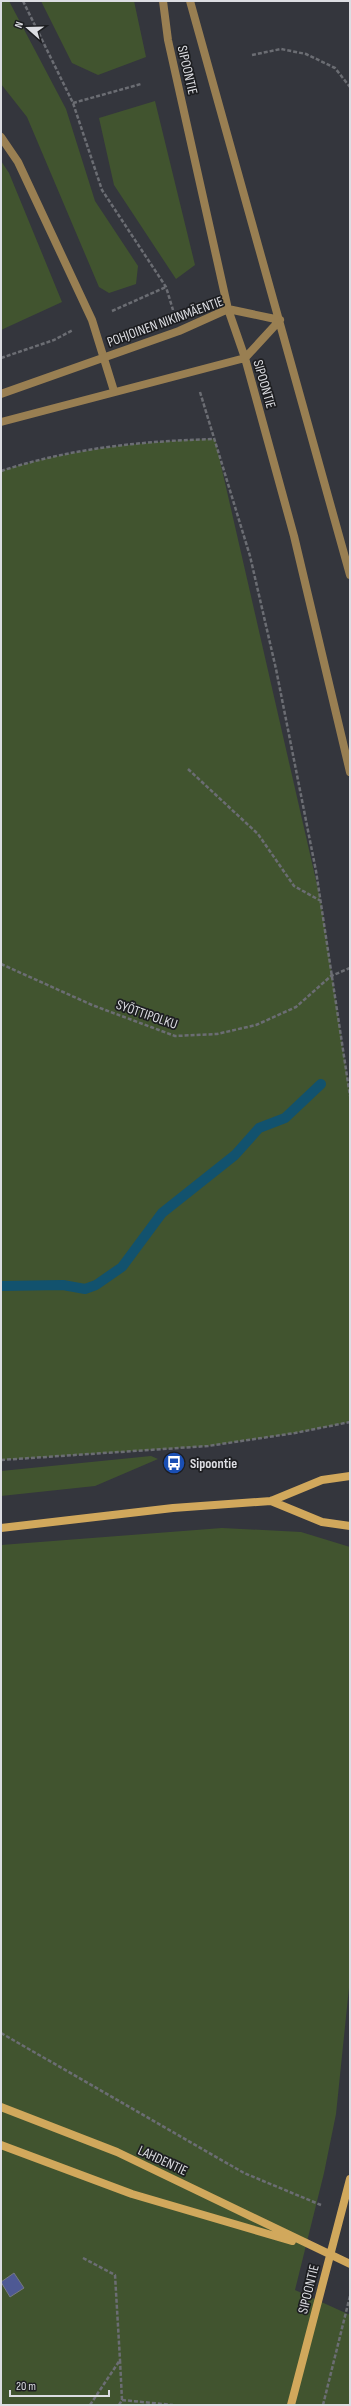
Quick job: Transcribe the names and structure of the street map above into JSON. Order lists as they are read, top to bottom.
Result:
{
  "streets": {
    "main road": ["SIPOONTIE", "LAHDENTIE"],
    "street": ["POHJOINEN NIKINMÄENTIE"],
    "path": ["SYÖTTIPOLKU"]
  },
  "crossings": [
    ["SIPOONTIE", "POHJOINEN NIKINMÄENTIE"]
  ],
  "places": {
    "bus stop": ["Sipoontie"]
  },
  "scale_bar": "20 m",
  "north": "left"
}
